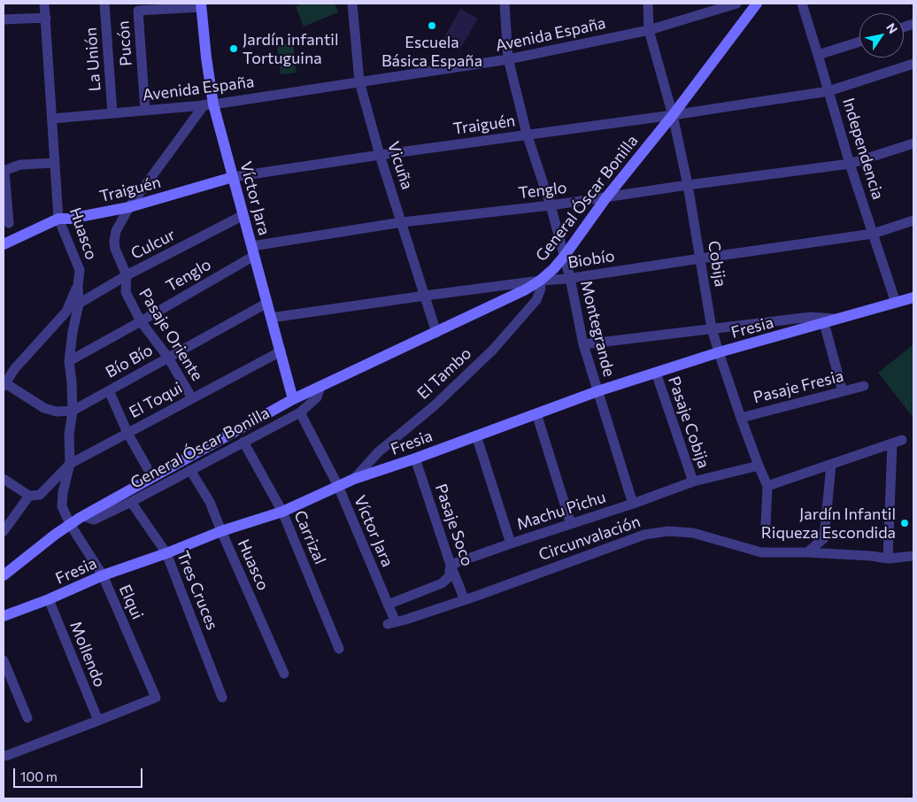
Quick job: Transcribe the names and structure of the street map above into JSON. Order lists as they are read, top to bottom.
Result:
{
  "streets": {
    "main road": [
      "Traiguén",
      "Víctor Jara",
      "General Óscar Bonilla",
      "Fresia"
    ],
    "street": [
      "Avenida España",
      "Pucón",
      "La Unión",
      "Independencia",
      "Vicuña",
      "Tenglo",
      "Huasco",
      "Culcur",
      "Biobío",
      "Cobija",
      "Montegrande",
      "Pasaje Oriente",
      "Bío Bío",
      "El Tambo",
      "Pasaje Fresia",
      "El Toqui",
      "Pasaje Cobija",
      "Machu Pichu",
      "Pasaje Soco",
      "Carrizal",
      "Circunvalación",
      "Tres Cruces",
      "Elqui",
      "Mollendo"
    ]
  },
  "crossings": [
    ["Avenida España", "Pucón"],
    ["Avenida España", "La Unión"],
    ["Avenida España", "Vicuña"],
    ["Avenida España", "Víctor Jara"],
    ["Avenida España", "Huasco"],
    ["Avenida España", "Cobija"],
    ["Avenida España", "Montegrande"],
    ["Avenida España", "Pasaje Oriente"],
    ["Pucón", "Víctor Jara"],
    ["Traiguén", "Independencia"],
    ["Traiguén", "Vicuña"],
    ["Traiguén", "Víctor Jara"],
    ["Traiguén", "General Óscar Bonilla"],
    ["Traiguén", "Huasco"],
    ["Traiguén", "Cobija"],
    ["Traiguén", "Montegrande"],
    ["Traiguén", "Pasaje Oriente"],
    ["Independencia", "Tenglo"],
    ["Independencia", "Biobío"],
    ["Independencia", "Fresia"],
    ["Vicuña", "Tenglo"],
    ["Vicuña", "General Óscar Bonilla"],
    ["Vicuña", "Biobío"],
    ["Tenglo", "Víctor Jara"],
    ["Tenglo", "General Óscar Bonilla"],
    ["Tenglo", "Huasco"],
    ["Tenglo", "Cobija"],
    ["Tenglo", "Montegrande"],
    ["Tenglo", "Pasaje Oriente"],
    ["Víctor Jara", "General Óscar Bonilla"],
    ["Víctor Jara", "Culcur"],
    ["Víctor Jara", "Biobío"],
    ["Víctor Jara", "Fresia"],
    ["Víctor Jara", "Pasaje Oriente"],
    ["Víctor Jara", "Bío Bío"],
    ["Víctor Jara", "El Toqui"],
    ["Víctor Jara", "Circunvalación"],
    ["General Óscar Bonilla", "Huasco"],
    ["General Óscar Bonilla", "Biobío"],
    ["General Óscar Bonilla", "Cobija"],
    ["General Óscar Bonilla", "Montegrande"],
    ["General Óscar Bonilla", "El Tambo"],
    ["General Óscar Bonilla", "Carrizal"],
    ["General Óscar Bonilla", "Tres Cruces"],
    ["General Óscar Bonilla", "Elqui"],
    ["Huasco", "Culcur"],
    ["Huasco", "Fresia"],
    ["Huasco", "Bío Bío"],
    ["Huasco", "El Toqui"],
    ["Huasco", "Elqui"],
    ["Culcur", "Pasaje Oriente"],
    ["Biobío", "Cobija"],
    ["Biobío", "Montegrande"],
    ["Biobío", "El Tambo"],
    ["Cobija", "Fresia"],
    ["Cobija", "Pasaje Fresia"],
    ["Cobija", "Machu Pichu"],
    ["Fresia", "Montegrande"],
    ["Fresia", "El Tambo"],
    ["Fresia", "Pasaje Cobija"],
    ["Fresia", "Pasaje Soco"],
    ["Fresia", "Carrizal"],
    ["Fresia", "Tres Cruces"],
    ["Fresia", "Elqui"],
    ["Fresia", "Mollendo"],
    ["Montegrande", "Machu Pichu"],
    ["Pasaje Oriente", "Bío Bío"],
    ["Pasaje Oriente", "El Toqui"],
    ["Pasaje Cobija", "Machu Pichu"],
    ["Machu Pichu", "Pasaje Soco"],
    ["Pasaje Soco", "Circunvalación"],
    ["Elqui", "Mollendo"]
  ],
  "places": ["Escuela Básica España", "Jardín infantil Tortuguina", "Jardín Infantil Riqueza Escondida"],
  "scale_bar": "100 m",
  "north": "top right"
}
